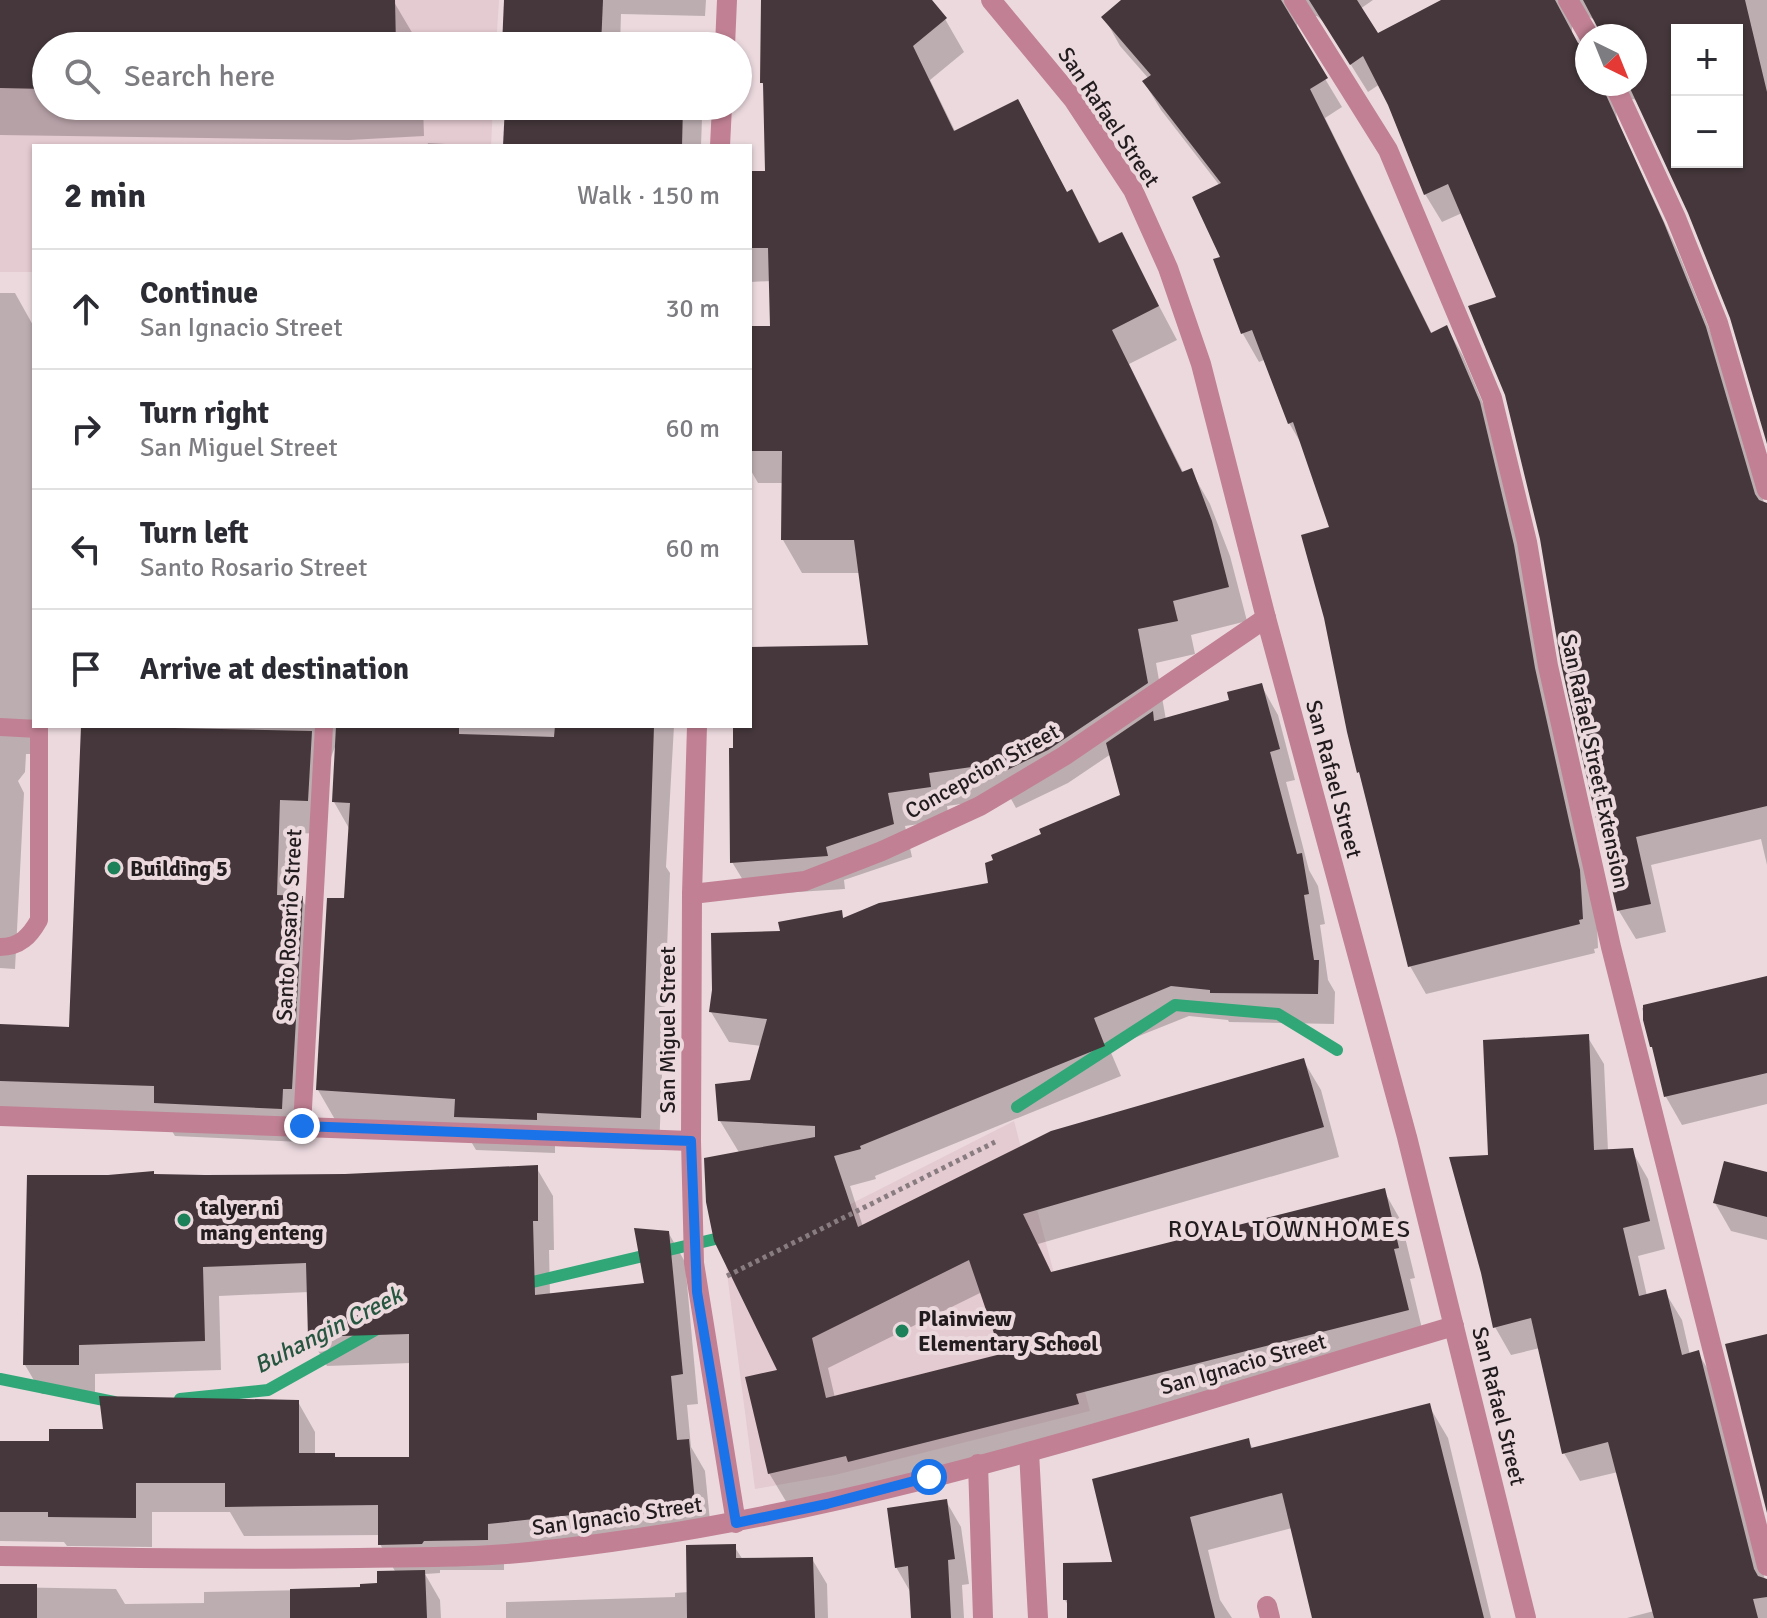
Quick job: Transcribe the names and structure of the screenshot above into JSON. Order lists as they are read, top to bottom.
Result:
{
  "streets": {
    "street": [
      "San Rafael Street",
      "San Rafael Street Extension",
      "Concepcion Street",
      "San Miguel Street",
      "San Ignacio Street"
    ],
    "lane": ["Santo Rosario Street"]
  },
  "crossings": [
    ["San Rafael Street", "Concepcion Street"],
    ["San Rafael Street", "San Ignacio Street"],
    ["Concepcion Street", "San Miguel Street"],
    ["San Miguel Street", "San Ignacio Street"]
  ],
  "districts": ["ROYAL TOWNHOMES"],
  "water": ["Buhangin Creek"],
  "places": ["Building 5", "talyer ni mang enteng", "Plainview Elementary School"],
  "north": "bottom right",
  "page": {
    "map_buttons": ["+", "−"],
    "search": "Search here",
    "heading": ["2 min", "Walk · 150 m"],
    "list": [
      ["Continue", "San Ignacio Street", "30 m"],
      ["Turn right", "San Miguel Street", "60 m"],
      ["Turn left", "Santo Rosario Street", "60 m"],
      "Arrive at destination"
    ]
  }
}
